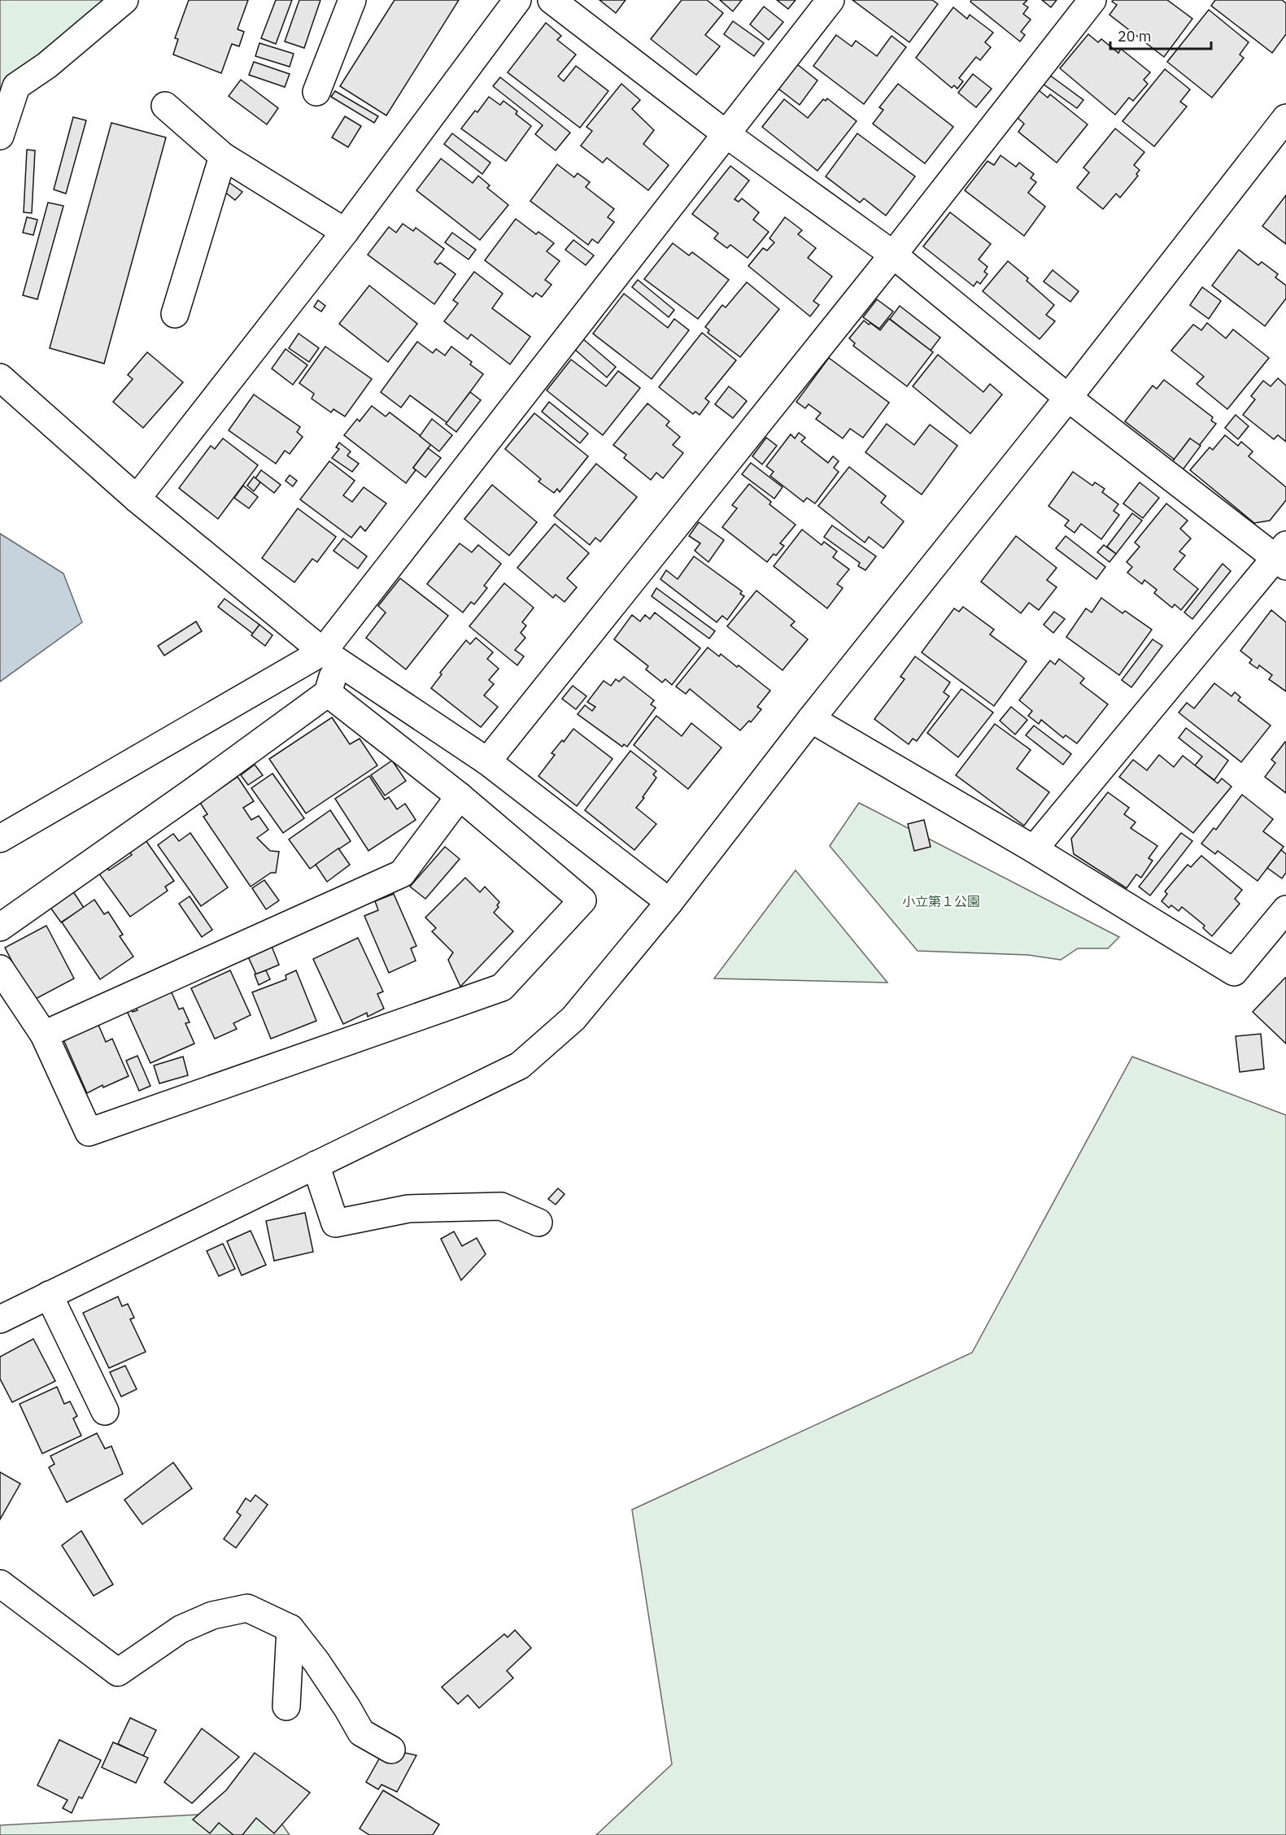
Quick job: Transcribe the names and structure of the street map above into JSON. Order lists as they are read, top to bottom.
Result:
{
  "parks": ["小立第１公園"],
  "scale_bar": "20 m"
}
